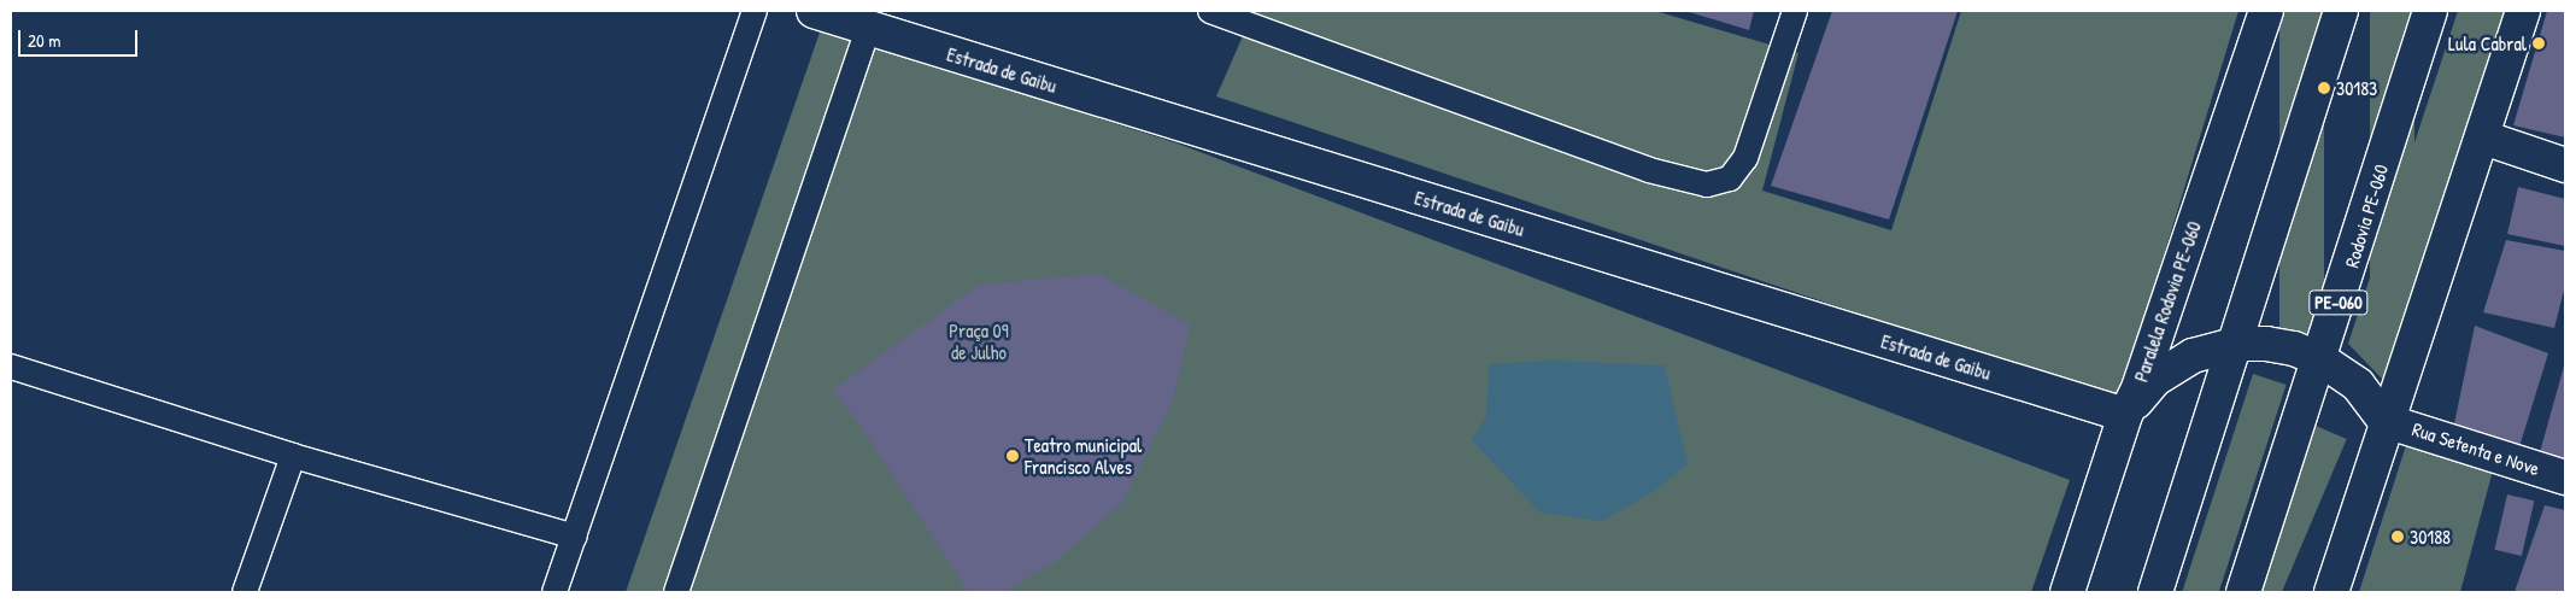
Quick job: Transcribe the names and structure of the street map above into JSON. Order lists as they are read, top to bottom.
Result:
{
  "streets": {
    "main road": [
      "Estrada de Gaibu",
      "Rodovia PE-060",
      "Paralela Rodovia PE-060",
      "PE-060",
      "Rua Setenta e Nove"
    ]
  },
  "crossings": [
    ["Estrada de Gaibu", "Paralela Rodovia PE-060"]
  ],
  "parks": ["Praça 09 de Julho"],
  "places": [
    "Lula Cabral",
    "30183",
    "Teatro municipal Francisco Alves",
    "30188"
  ],
  "scale_bar": "20 m"
}
